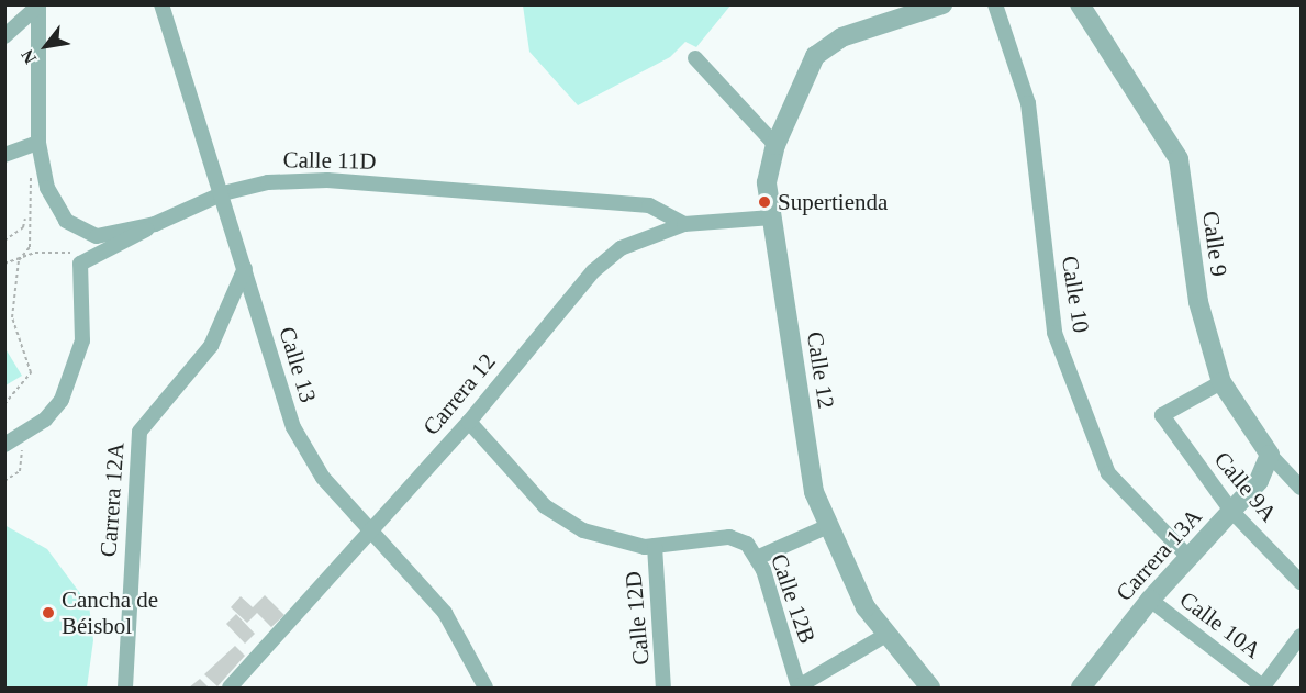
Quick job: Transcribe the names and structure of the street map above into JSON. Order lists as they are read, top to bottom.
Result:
{
  "streets": {
    "street": [
      "Calle 11D",
      "Calle 9",
      "Calle 10",
      "Calle 13",
      "Calle 12",
      "Carrera 12",
      "Calle 9A",
      "Carrera 12A",
      "Carrera 13A",
      "Calle 12B",
      "Calle 12D",
      "Calle 10A"
    ]
  },
  "crossings": [
    ["Calle 11D", "Calle 13"],
    ["Calle 11D", "Carrera 12"],
    ["Calle 9", "Calle 9A"],
    ["Calle 9", "Carrera 13A"],
    ["Calle 10", "Carrera 13A"],
    ["Calle 13", "Carrera 12"],
    ["Calle 13", "Carrera 12A"],
    ["Calle 12", "Carrera 12"],
    ["Calle 9A", "Carrera 13A"],
    ["Carrera 13A", "Calle 10A"],
    ["Calle 12B", "Calle 12D"]
  ],
  "places": ["Supertienda", "Cancha de Béisbol"],
  "north": "bottom left"
}
